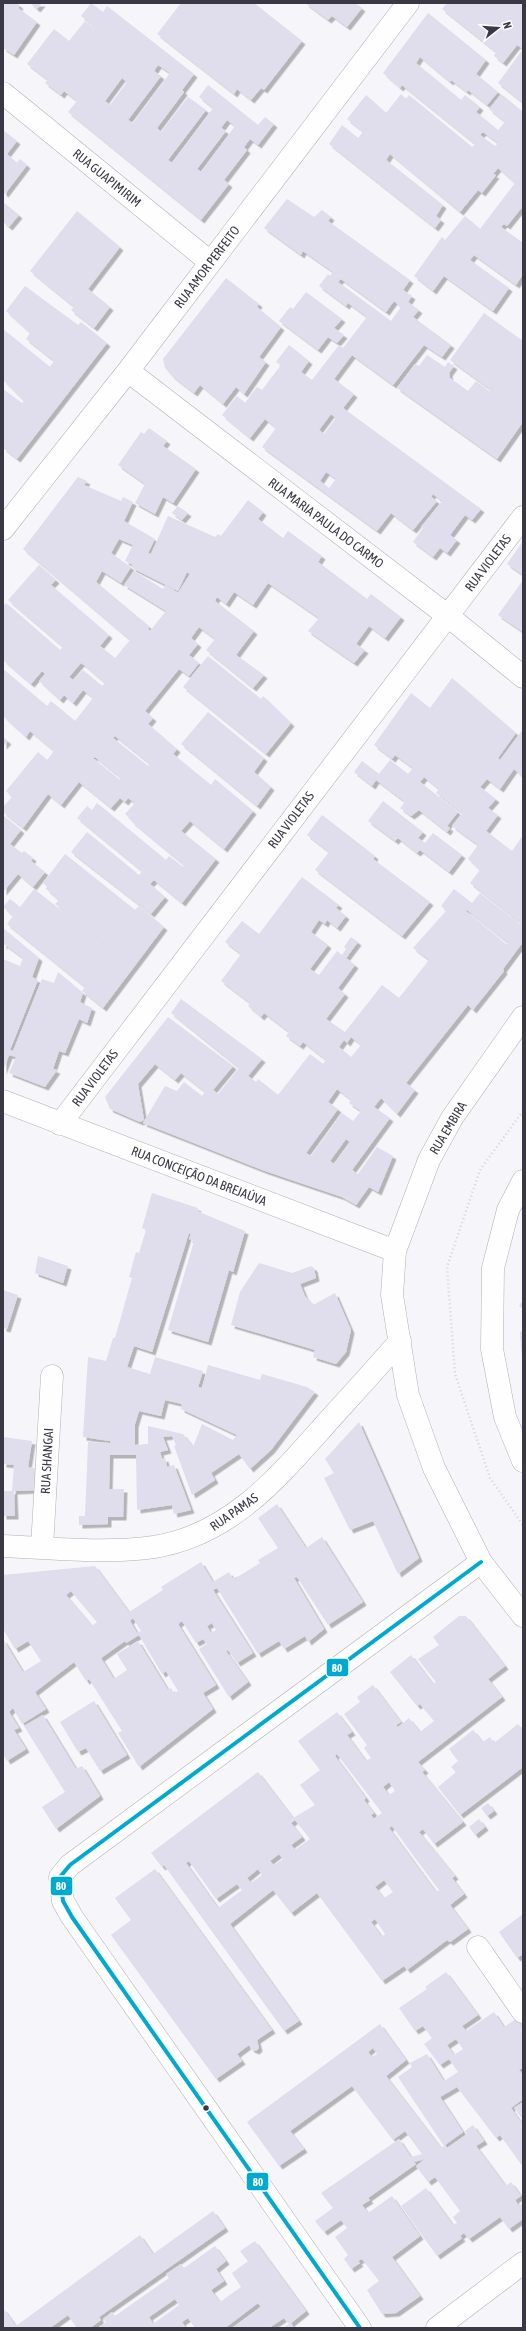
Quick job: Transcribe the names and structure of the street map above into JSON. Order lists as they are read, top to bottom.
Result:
{
  "streets": {
    "street": [
      "RUA GUAPIMIRIM",
      "RUA AMOR PERFEITO",
      "RUA MARIA PAULA DO CARMO",
      "RUA VIOLETAS",
      "RUA EMBIRA",
      "RUA CONCEIÇÃO DA BREJAÚVA",
      "RUA SHANGAI",
      "RUA PAMAS"
    ]
  },
  "crossings": [
    ["RUA GUAPIMIRIM", "RUA AMOR PERFEITO"],
    ["RUA AMOR PERFEITO", "RUA MARIA PAULA DO CARMO"],
    ["RUA MARIA PAULA DO CARMO", "RUA VIOLETAS"],
    ["RUA VIOLETAS", "RUA CONCEIÇÃO DA BREJAÚVA"],
    ["RUA EMBIRA", "RUA CONCEIÇÃO DA BREJAÚVA"],
    ["RUA EMBIRA", "RUA PAMAS"],
    ["RUA SHANGAI", "RUA PAMAS"]
  ],
  "lines": ["transit line 80"],
  "north": "right"
}
